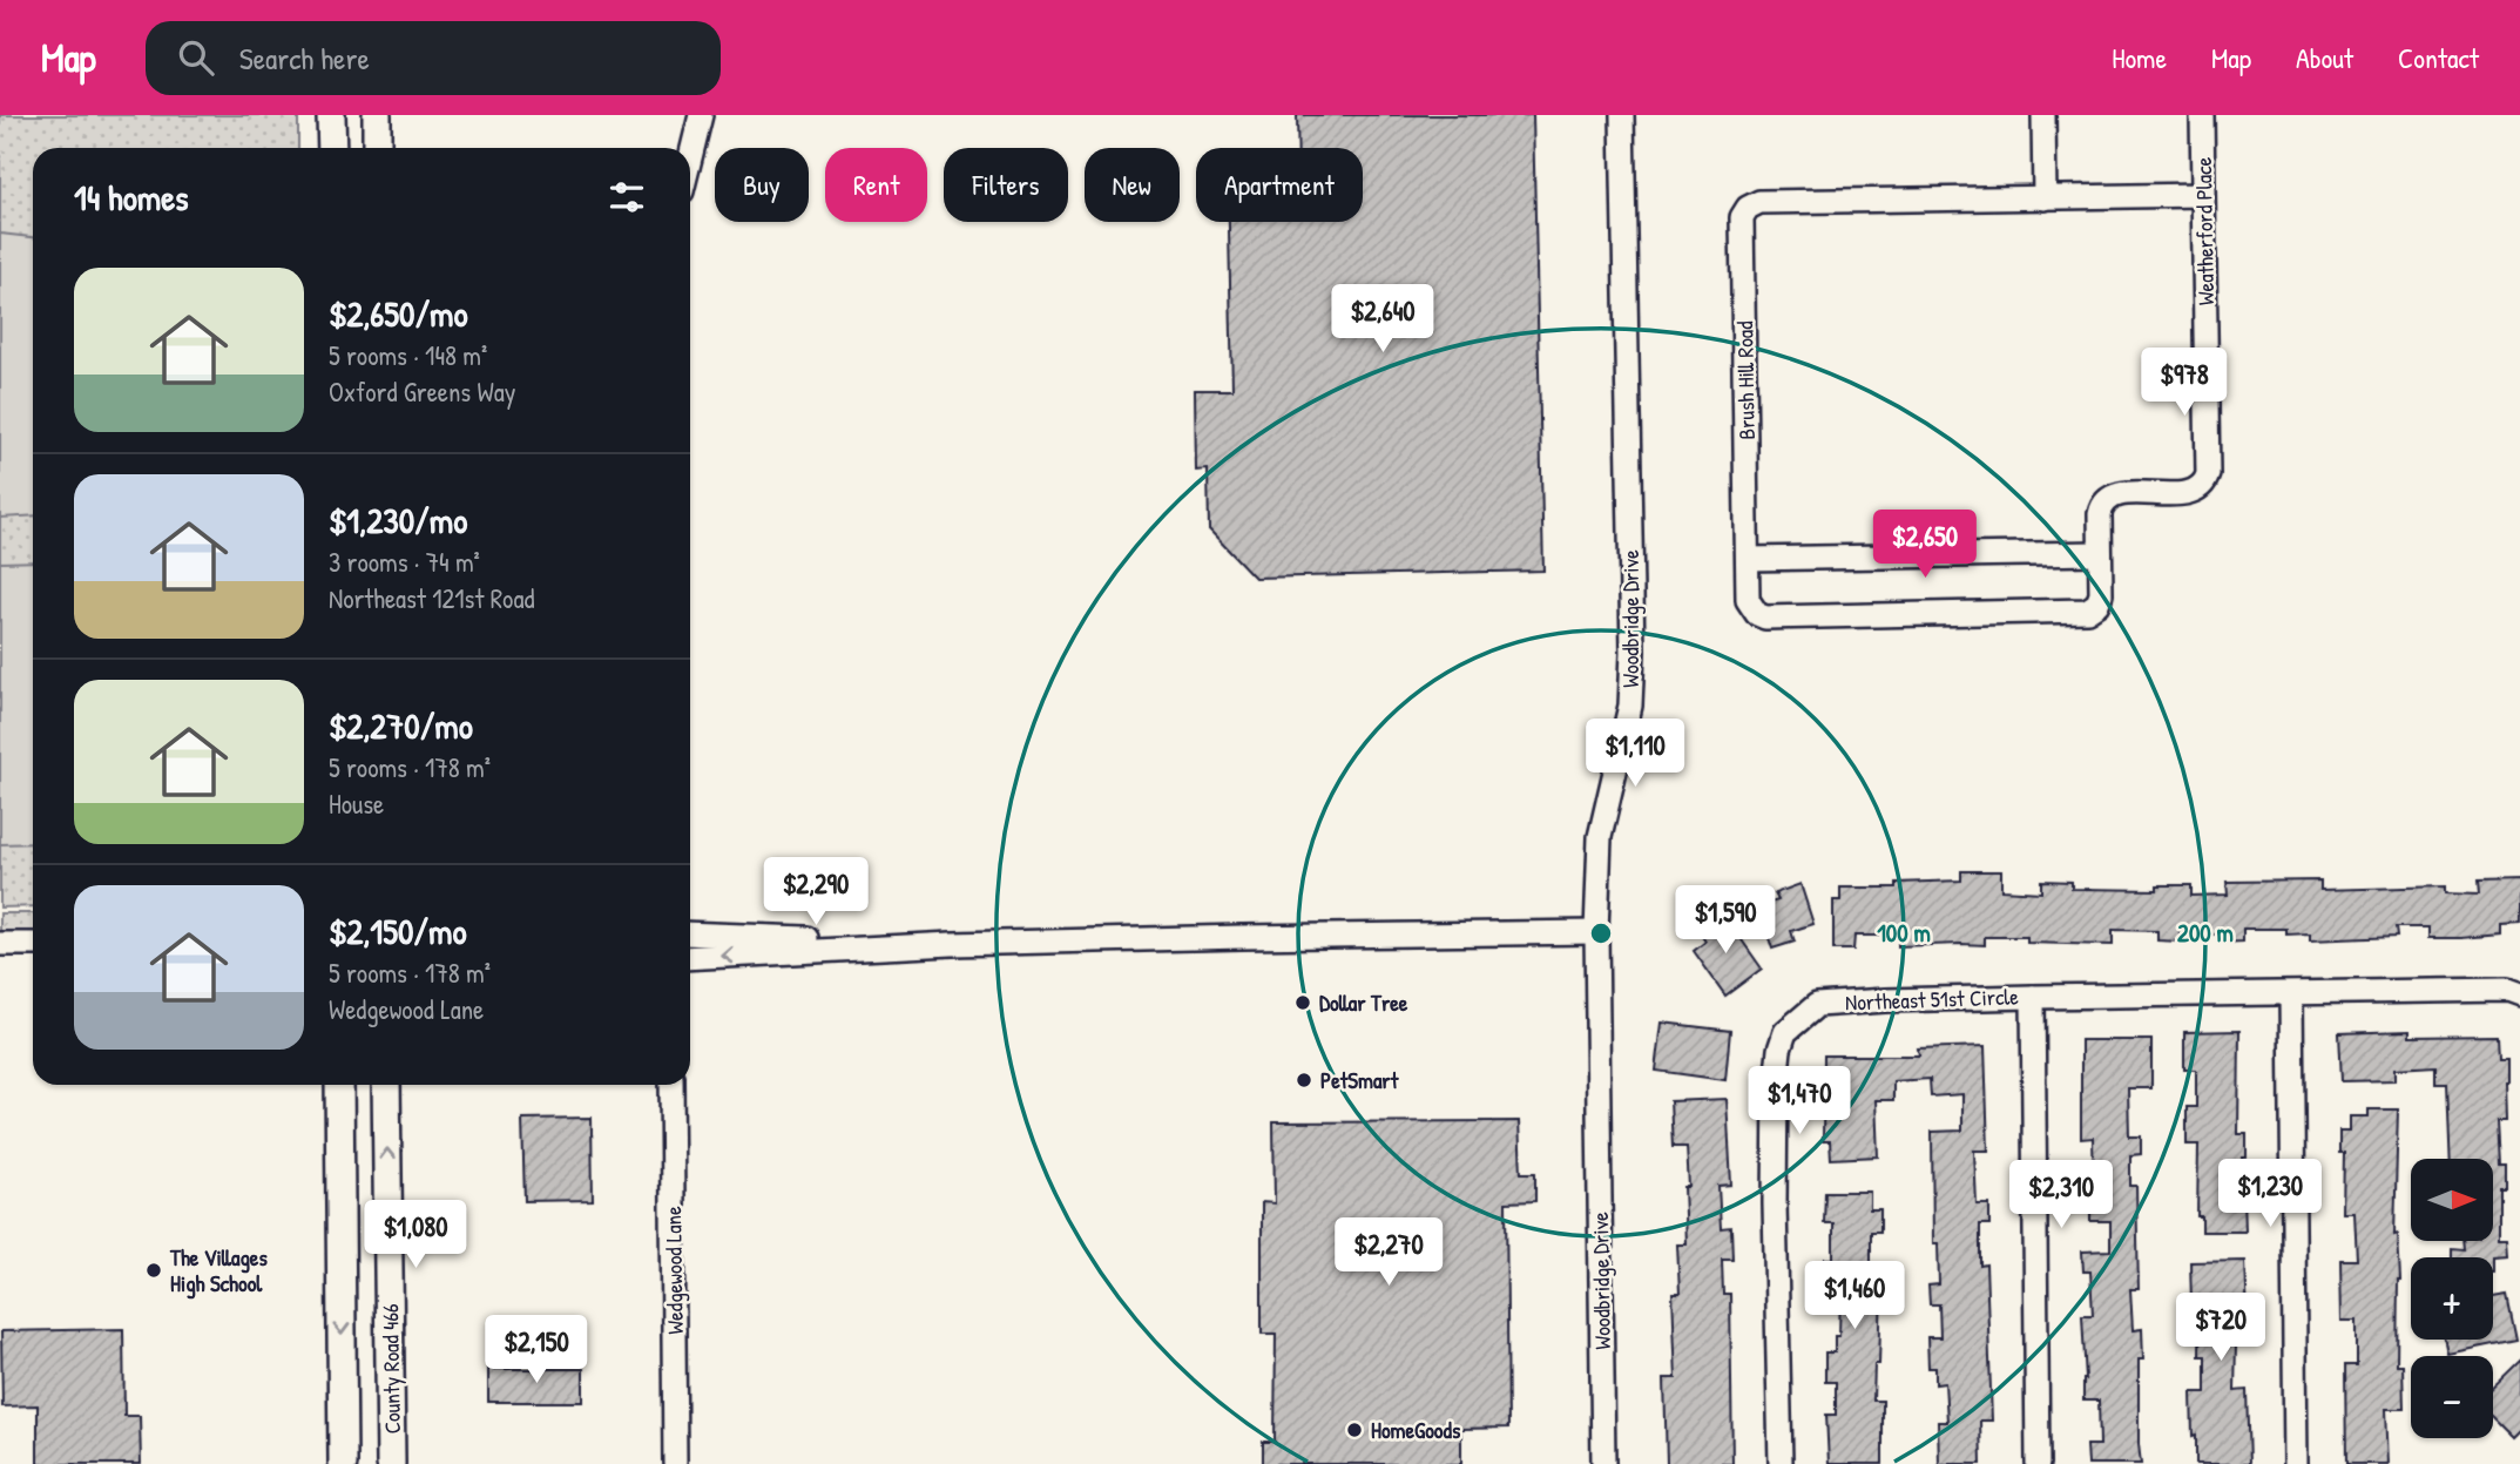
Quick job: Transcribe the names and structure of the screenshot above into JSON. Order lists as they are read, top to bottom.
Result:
{
  "streets": {
    "main road": ["County Road 466"],
    "street": [
      "Weatherford Place",
      "Brush Hill Road",
      "Woodbridge Drive",
      "Northeast 51st Circle",
      "Wedgewood Lane"
    ]
  },
  "crossings": [
    ["Weatherford Place", "Brush Hill Road"]
  ],
  "places": [
    "Dollar Tree",
    "PetSmart",
    "The Villages High School",
    "HomeGoods"
  ],
  "north": "right",
  "page": {
    "header": "Map",
    "search": "Search here",
    "nav": [
      "Home",
      "Map",
      "About",
      "Contact"
    ],
    "chip": [
      "Buy",
      "Rent",
      "Filters",
      "New",
      "Apartment"
    ],
    "heading": "14 homes",
    "list": [
      {
        "name": "$2,650/mo",
        "note": "5 rooms · 148 m² · Oxford Greens Way"
      },
      {
        "name": "$1,230/mo",
        "note": "3 rooms · 74 m² · Northeast 121st Road"
      },
      {
        "name": "$2,270/mo",
        "note": "5 rooms · 178 m² · House"
      },
      {
        "name": "$2,150/mo",
        "note": "5 rooms · 178 m² · Wedgewood Lane"
      }
    ],
    "price": [
      "$2,640",
      "$978",
      "$2,650",
      "$1,110",
      "$2,290",
      "$1,590",
      "$1,470",
      "$1,230",
      "$2,310",
      "$1,080",
      "$2,270",
      "$1,460",
      "$720",
      "$2,150"
    ],
    "map_buttons": ["+", "−"]
  },
  "rings": ["100 m", "200 m"]
}
